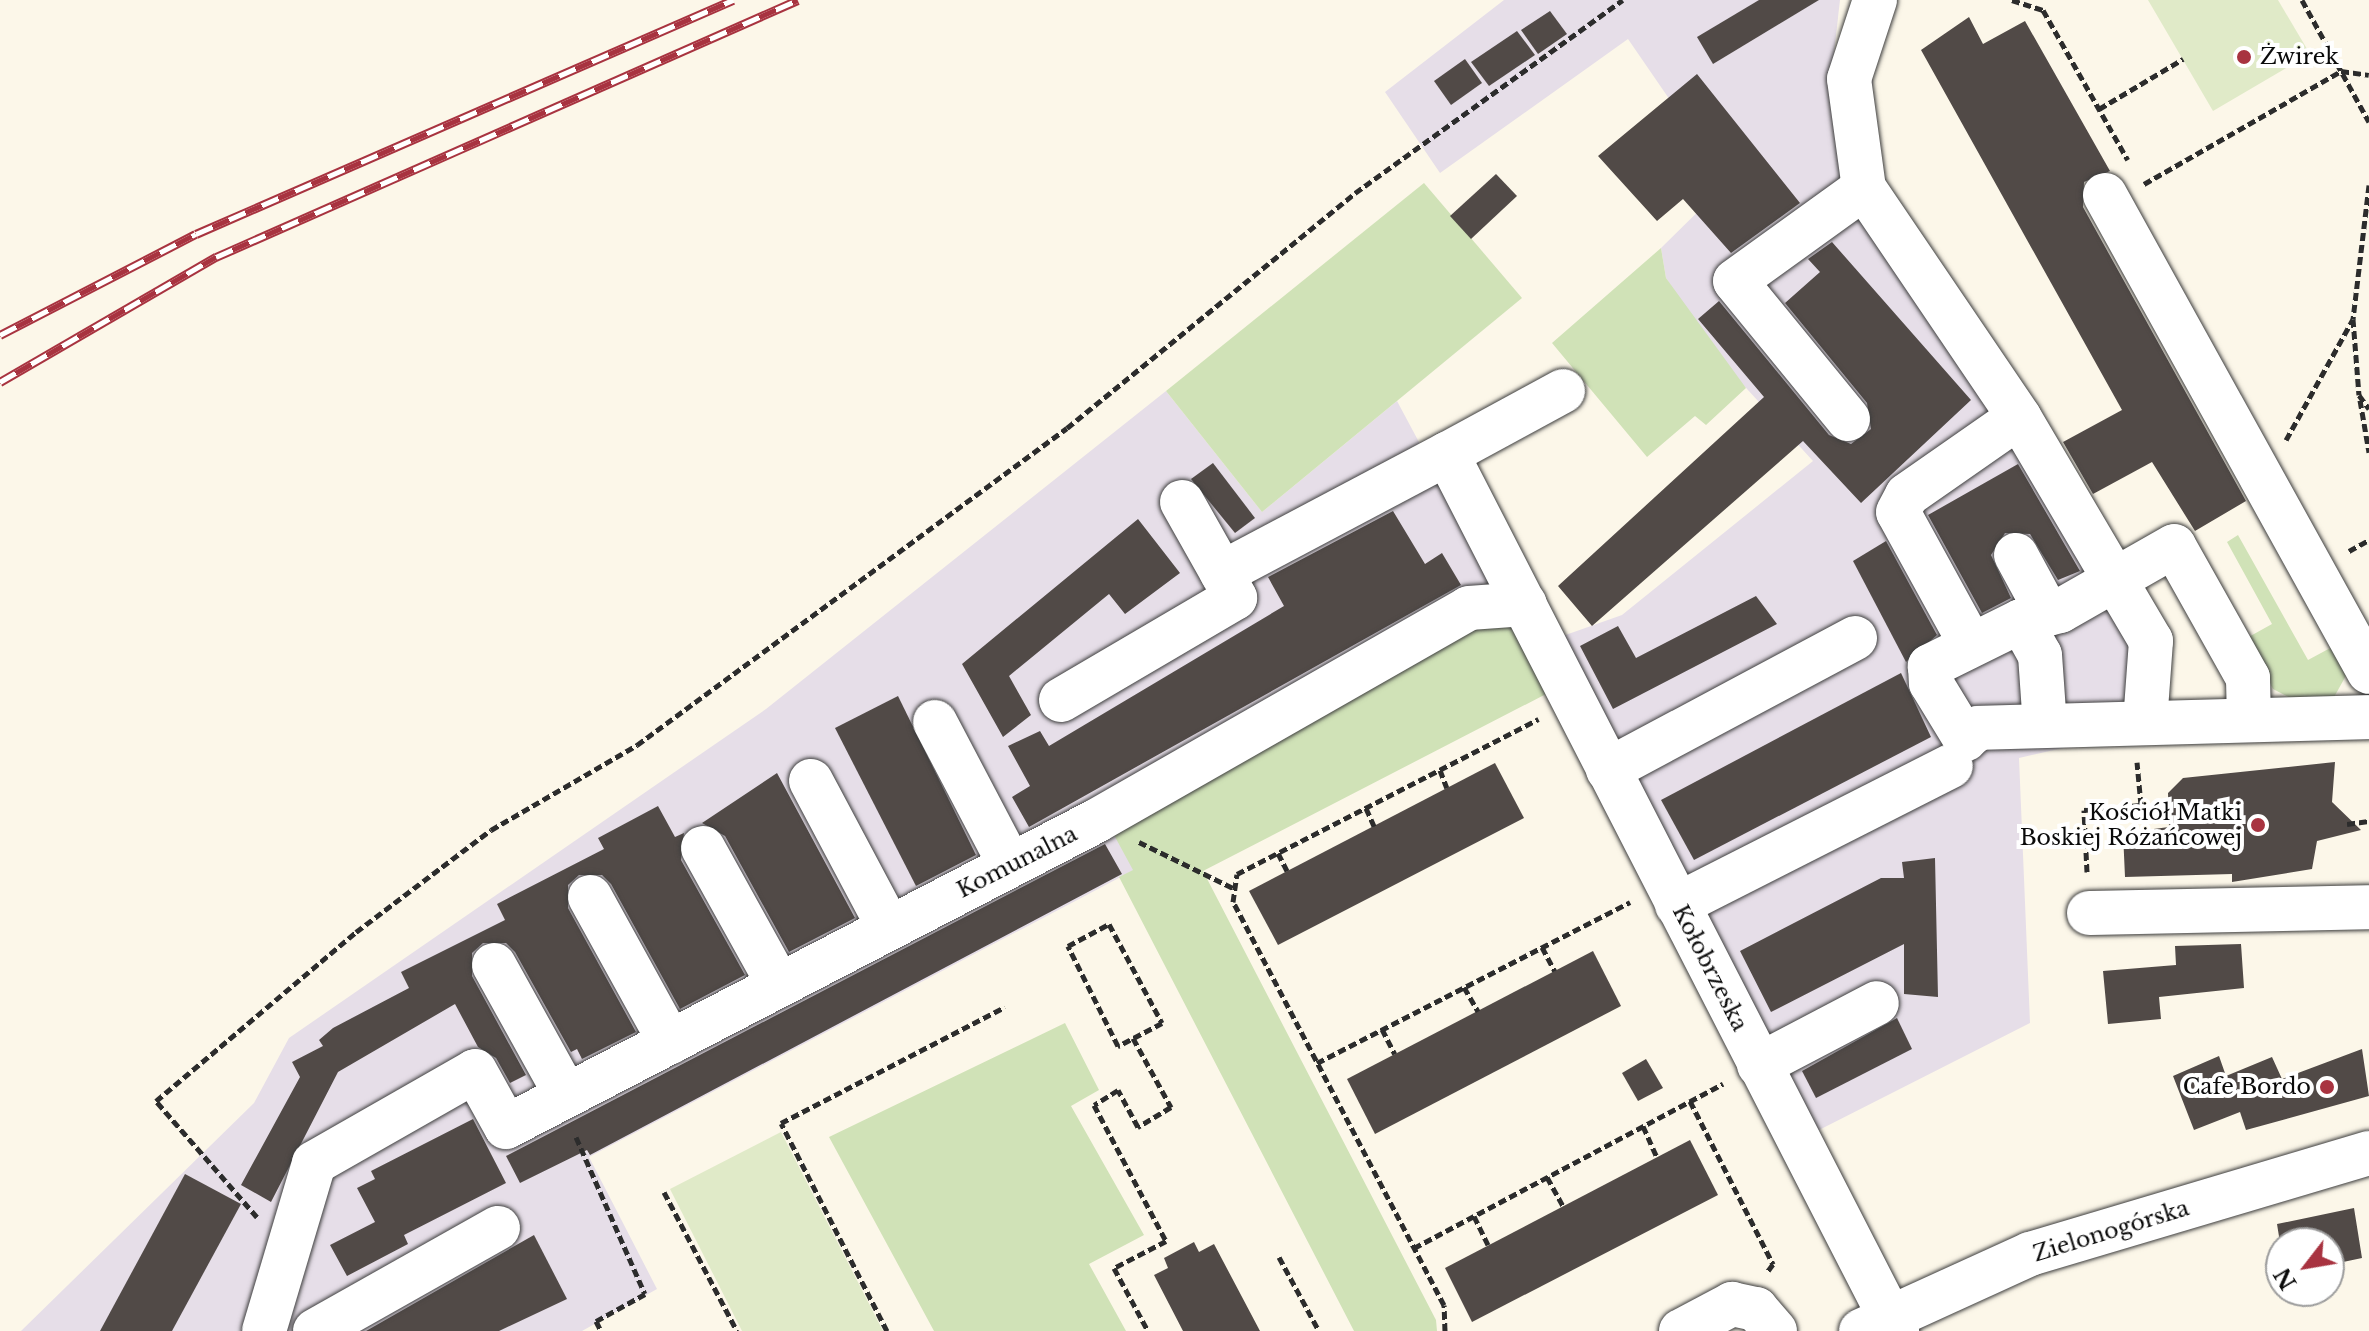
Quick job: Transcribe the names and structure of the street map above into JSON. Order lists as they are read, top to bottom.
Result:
{
  "streets": {
    "street": ["Komunalna", "Kołobrzeska", "Zielonogórska"]
  },
  "crossings": [
    ["Komunalna", "Kołobrzeska"],
    ["Kołobrzeska", "Zielonogórska"]
  ],
  "places": ["Żwirek", "Kościół Matki Boskiej Różańcowej", "Cafe Bordo"],
  "north": "bottom left"
}
